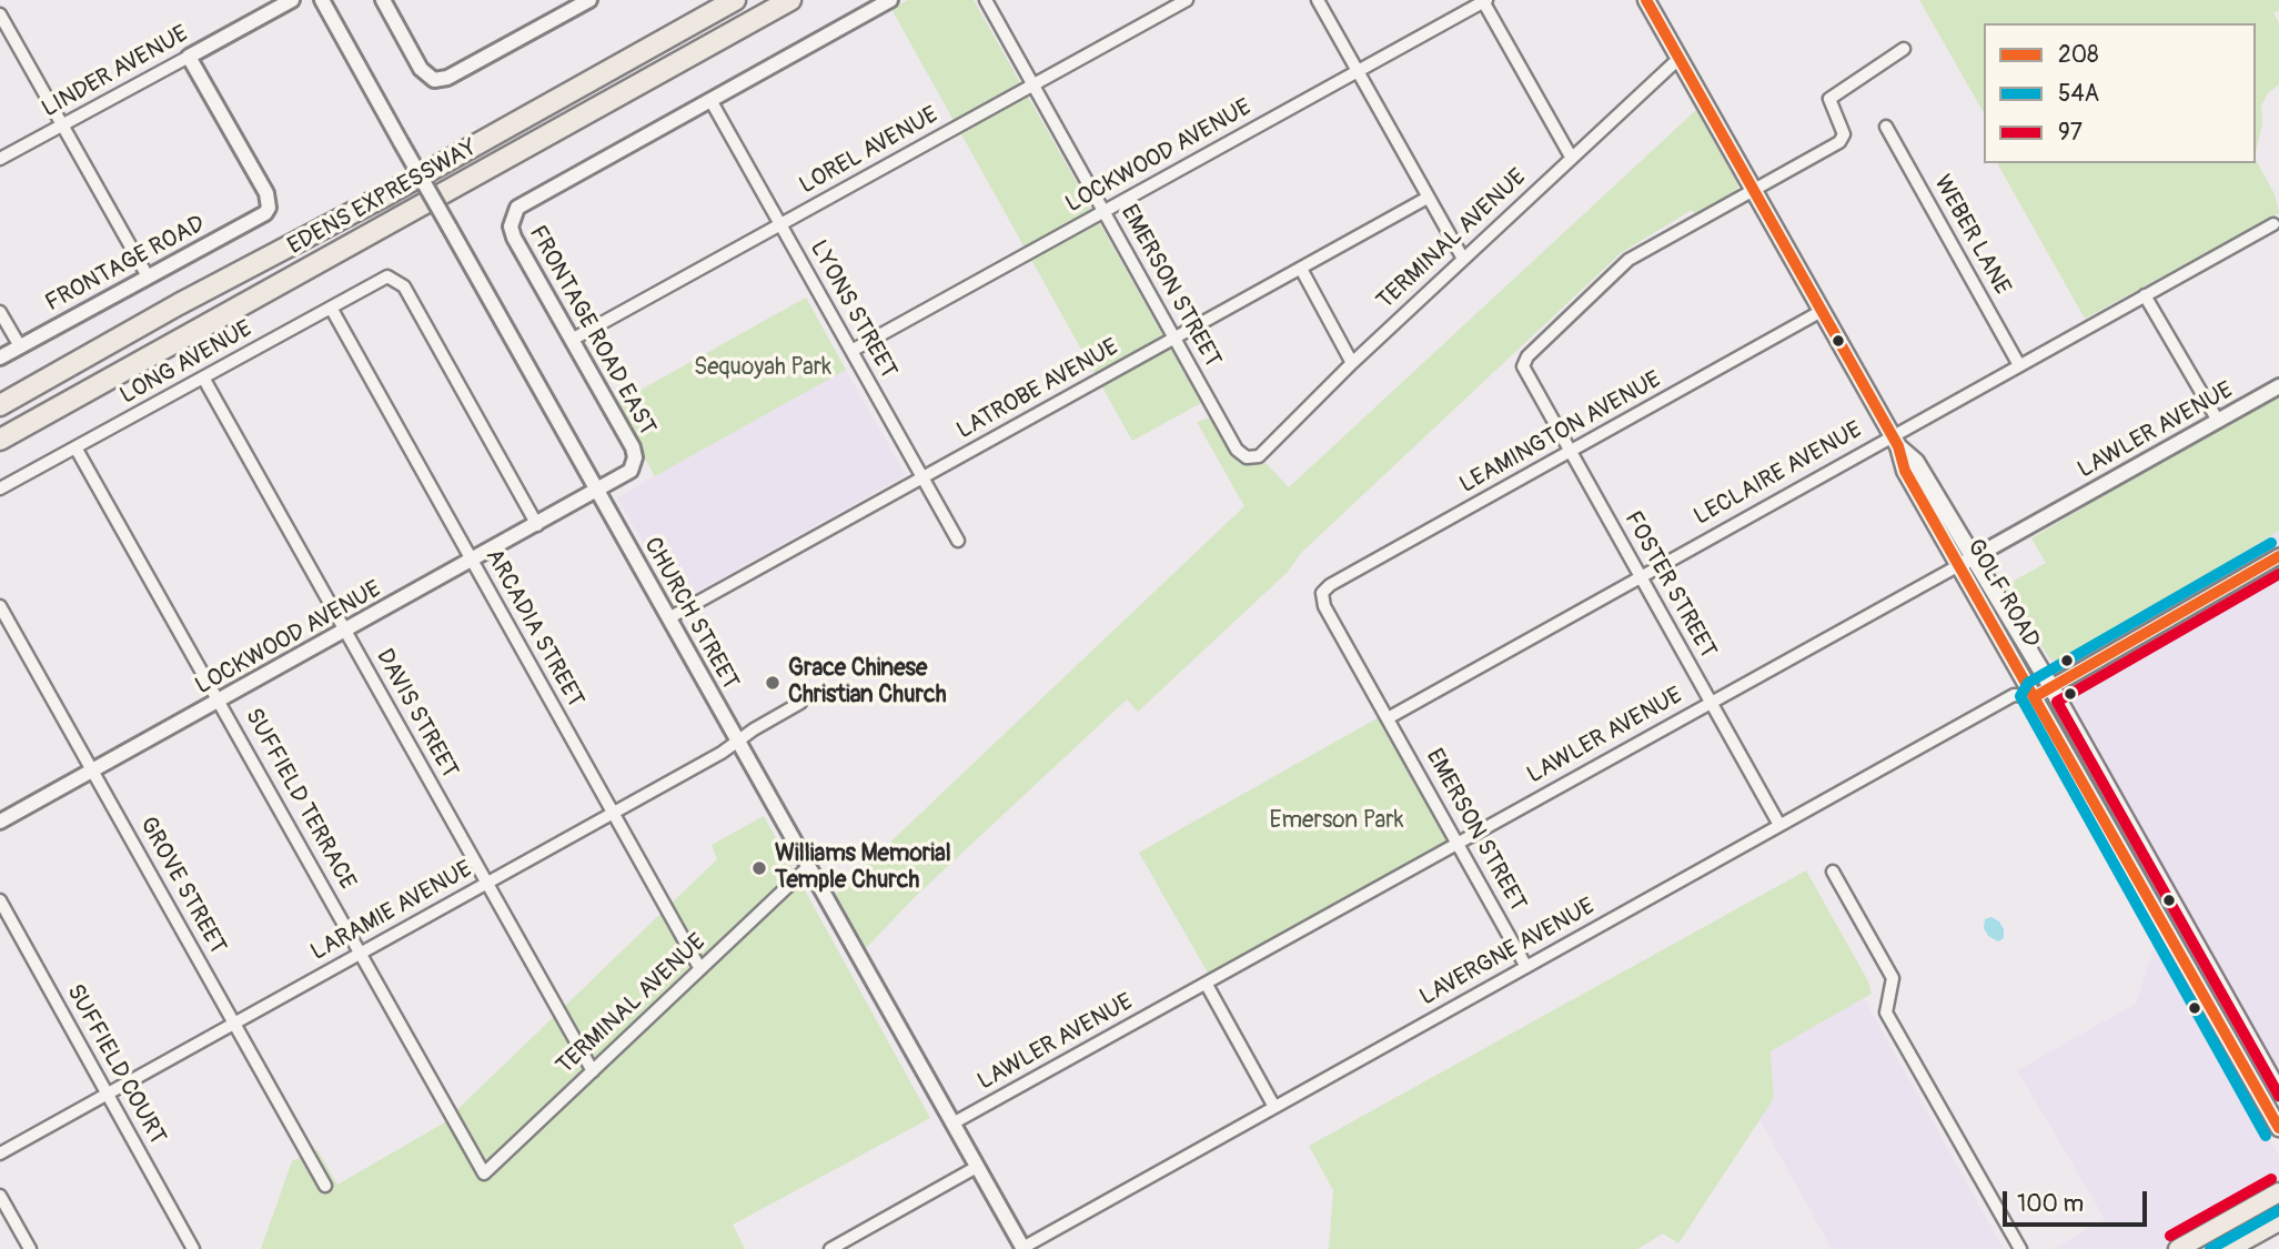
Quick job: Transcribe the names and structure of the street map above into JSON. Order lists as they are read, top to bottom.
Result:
{
  "streets": {
    "highway": ["EDENS EXPRESSWAY"],
    "main road": ["GOLF ROAD"],
    "street": [
      "LINDER AVENUE",
      "LOREL AVENUE",
      "LOCKWOOD AVENUE",
      "WEBER LANE",
      "TERMINAL AVENUE",
      "FRONTAGE ROAD",
      "EMERSON STREET",
      "LYONS STREET",
      "FRONTAGE ROAD EAST",
      "LONG AVENUE",
      "LATROBE AVENUE",
      "LAWLER AVENUE",
      "LEAMINGTON AVENUE",
      "LECLAIRE AVENUE",
      "FOSTER STREET",
      "CHURCH STREET",
      "ARCADIA STREET",
      "DAVIS STREET",
      "SUFFIELD TERRACE",
      "GROVE STREET",
      "LARAMIE AVENUE",
      "LAVERGNE AVENUE",
      "SUFFIELD COURT"
    ]
  },
  "crossings": [
    ["LINDER AVENUE", "FRONTAGE ROAD"],
    ["LOREL AVENUE", "EMERSON STREET"],
    ["LOREL AVENUE", "LYONS STREET"],
    ["LOREL AVENUE", "FRONTAGE ROAD EAST"],
    ["LOCKWOOD AVENUE", "EMERSON STREET"],
    ["LOCKWOOD AVENUE", "LYONS STREET"],
    ["LOCKWOOD AVENUE", "FRONTAGE ROAD EAST"],
    ["LOCKWOOD AVENUE", "LONG AVENUE"],
    ["LOCKWOOD AVENUE", "CHURCH STREET"],
    ["LOCKWOOD AVENUE", "ARCADIA STREET"],
    ["LOCKWOOD AVENUE", "DAVIS STREET"],
    ["LOCKWOOD AVENUE", "SUFFIELD TERRACE"],
    ["LOCKWOOD AVENUE", "GROVE STREET"],
    ["WEBER LANE", "LECLAIRE AVENUE"],
    ["TERMINAL AVENUE", "EMERSON STREET"],
    ["TERMINAL AVENUE", "GOLF ROAD"],
    ["TERMINAL AVENUE", "CHURCH STREET"],
    ["TERMINAL AVENUE", "ARCADIA STREET"],
    ["TERMINAL AVENUE", "DAVIS STREET"],
    ["TERMINAL AVENUE", "SUFFIELD TERRACE"],
    ["EMERSON STREET", "LATROBE AVENUE"],
    ["EMERSON STREET", "LAWLER AVENUE"],
    ["EMERSON STREET", "LEAMINGTON AVENUE"],
    ["EMERSON STREET", "LECLAIRE AVENUE"],
    ["EMERSON STREET", "LAVERGNE AVENUE"],
    ["LYONS STREET", "FRONTAGE ROAD EAST"],
    ["LYONS STREET", "LATROBE AVENUE"],
    ["FRONTAGE ROAD EAST", "CHURCH STREET"],
    ["LONG AVENUE", "ARCADIA STREET"],
    ["LONG AVENUE", "DAVIS STREET"],
    ["LONG AVENUE", "SUFFIELD TERRACE"],
    ["LATROBE AVENUE", "CHURCH STREET"],
    ["LAWLER AVENUE", "FOSTER STREET"],
    ["LAWLER AVENUE", "GOLF ROAD"],
    ["LAWLER AVENUE", "CHURCH STREET"],
    ["LEAMINGTON AVENUE", "FOSTER STREET"],
    ["LEAMINGTON AVENUE", "GOLF ROAD"],
    ["LECLAIRE AVENUE", "FOSTER STREET"],
    ["LECLAIRE AVENUE", "GOLF ROAD"],
    ["FOSTER STREET", "GOLF ROAD"],
    ["FOSTER STREET", "LAVERGNE AVENUE"],
    ["CHURCH STREET", "LARAMIE AVENUE"],
    ["CHURCH STREET", "LAVERGNE AVENUE"],
    ["ARCADIA STREET", "LARAMIE AVENUE"],
    ["DAVIS STREET", "LARAMIE AVENUE"],
    ["SUFFIELD TERRACE", "LARAMIE AVENUE"],
    ["GROVE STREET", "LARAMIE AVENUE"],
    ["LARAMIE AVENUE", "SUFFIELD COURT"]
  ],
  "parks": ["Sequoyah Park", "Emerson Park"],
  "places": ["Grace Chinese Christian Church", "Williams Memorial Temple Church"],
  "lines": ["transit line 208", "transit line 54A", "transit line 97"],
  "legend": ["208", "54A", "97"],
  "scale_bar": "100 m"
}
